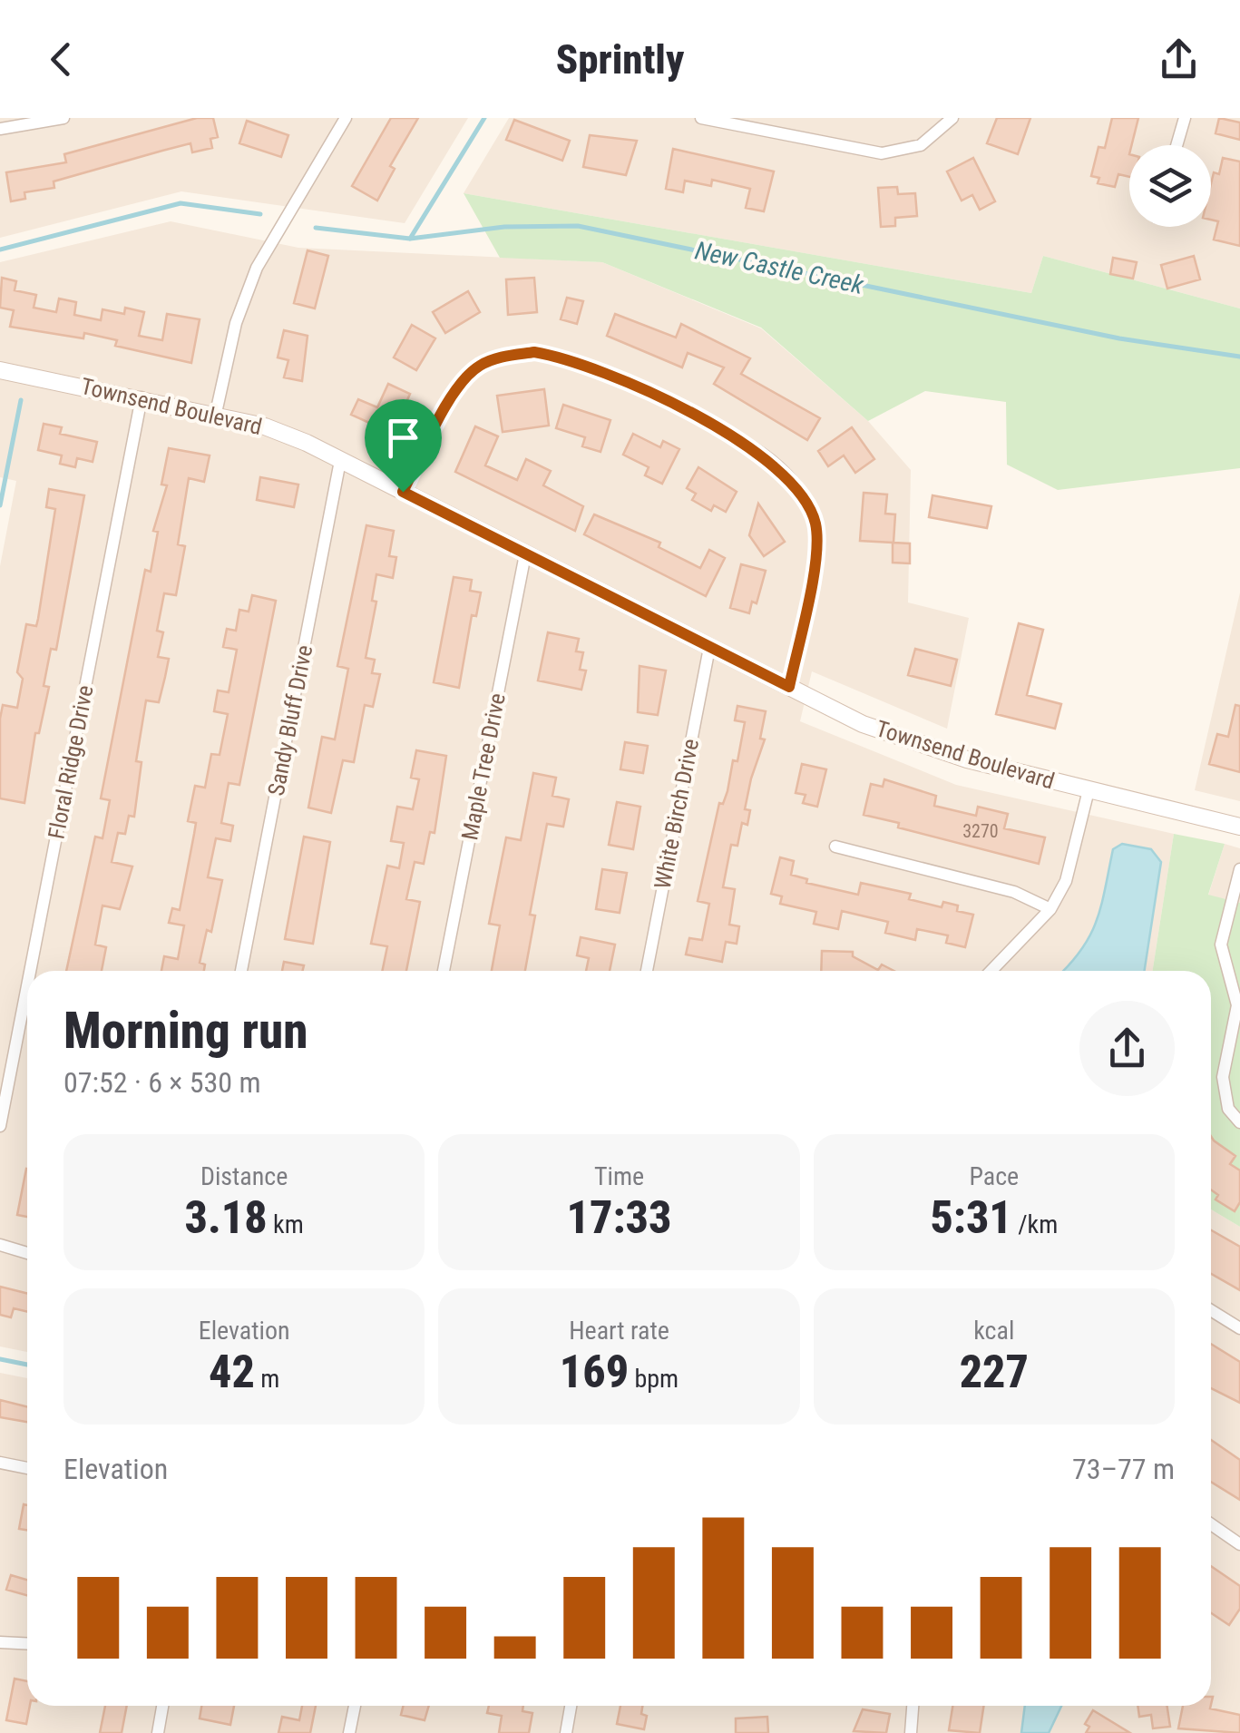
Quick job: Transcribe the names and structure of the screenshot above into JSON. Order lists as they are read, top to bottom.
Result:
{
  "streets": {
    "street": [
      "Townsend Boulevard",
      "Sandy Bluff Drive",
      "Floral Ridge Drive",
      "Maple Tree Drive",
      "White Birch Drive"
    ]
  },
  "crossings": [
    ["Townsend Boulevard", "Sandy Bluff Drive"],
    ["Townsend Boulevard", "Floral Ridge Drive"],
    ["Townsend Boulevard", "Maple Tree Drive"],
    ["Townsend Boulevard", "White Birch Drive"]
  ],
  "water": ["New Castle Creek"],
  "house_numbers": ["3270"],
  "page": {
    "header": "Sprintly",
    "heading": ["Morning run", "07:52 · 6 × 530 m"],
    "stats": [
      ["Distance", "3.18 km"],
      ["Time", "17:33"],
      ["Pace", "5:31 /km"],
      ["Elevation", "42 m"],
      ["Heart rate", "169 bpm"],
      ["kcal", "227"]
    ],
    "chart": ["Elevation", "73–77 m"]
  }
}
